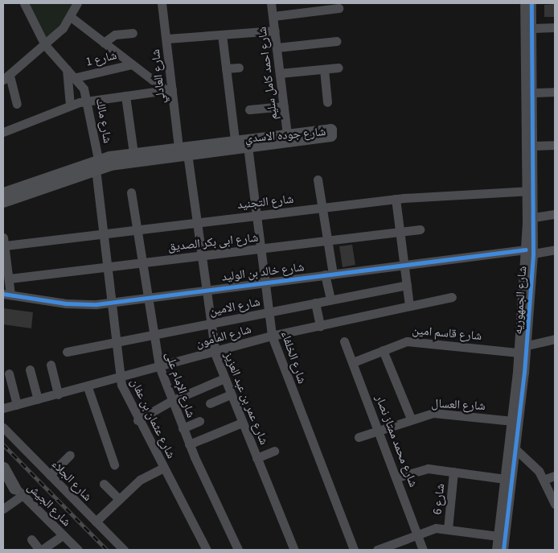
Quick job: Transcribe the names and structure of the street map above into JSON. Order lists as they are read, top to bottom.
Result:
{
  "streets": {
    "main road": ["شارع جوده الاسدي"],
    "street": [
      "شارع 1",
      "شارع احمد كامل سليم",
      "شارع العادلي",
      "شارع مالك",
      "شارع التجنيد",
      "شارع ابى بكر الصديق",
      "شارع خالد بن الوليد",
      "شارع الجمهوريه",
      "شارع الامين",
      "شارع قاسم امين",
      "شارع المأمون",
      "شارع الخلفاء",
      "شارع الإمام على",
      "شارع عمر بن عبد العزيز",
      "شارع العسال",
      "شارع عثمان بن عفان",
      "شارع محمد ممتاز نصار",
      "شارع الجلاء",
      "شارع 6",
      "شارع الجيش"
    ]
  },
  "crossings": [
    ["شارع 1", "شارع مالك"],
    ["شارع احمد كامل سليم", "شارع جوده الاسدي"],
    ["شارع العادلي", "شارع جوده الاسدي"],
    ["شارع العادلي", "شارع عمر بن عبد العزيز"],
    ["شارع مالك", "شارع جوده الاسدي"],
    ["شارع مالك", "شارع عثمان بن عفان"],
    ["شارع جوده الاسدي", "شارع الخلفاء"],
    ["شارع جوده الاسدي", "شارع عمر بن عبد العزيز"],
    ["شارع جوده الاسدي", "شارع عثمان بن عفان"],
    ["شارع التجنيد", "شارع الجمهوريه"],
    ["شارع التجنيد", "شارع الخلفاء"],
    ["شارع التجنيد", "شارع الإمام على"],
    ["شارع التجنيد", "شارع عمر بن عبد العزيز"],
    ["شارع التجنيد", "شارع عثمان بن عفان"],
    ["شارع ابى بكر الصديق", "شارع الخلفاء"],
    ["شارع ابى بكر الصديق", "شارع الإمام على"],
    ["شارع ابى بكر الصديق", "شارع عمر بن عبد العزيز"],
    ["شارع ابى بكر الصديق", "شارع عثمان بن عفان"],
    ["شارع خالد بن الوليد", "شارع الجمهوريه"],
    ["شارع خالد بن الوليد", "شارع الخلفاء"],
    ["شارع خالد بن الوليد", "شارع الإمام على"],
    ["شارع خالد بن الوليد", "شارع عمر بن عبد العزيز"],
    ["شارع خالد بن الوليد", "شارع عثمان بن عفان"],
    ["شارع الجمهوريه", "شارع قاسم امين"],
    ["شارع الجمهوريه", "شارع العسال"],
    ["شارع الامين", "شارع الخلفاء"],
    ["شارع الامين", "شارع الإمام على"],
    ["شارع الامين", "شارع عمر بن عبد العزيز"],
    ["شارع الامين", "شارع عثمان بن عفان"],
    ["شارع قاسم امين", "شارع محمد ممتاز نصار"],
    ["شارع المأمون", "شارع الخلفاء"],
    ["شارع المأمون", "شارع الإمام على"],
    ["شارع المأمون", "شارع عمر بن عبد العزيز"],
    ["شارع المأمون", "شارع عثمان بن عفان"],
    ["شارع العسال", "شارع محمد ممتاز نصار"]
  ]
}
